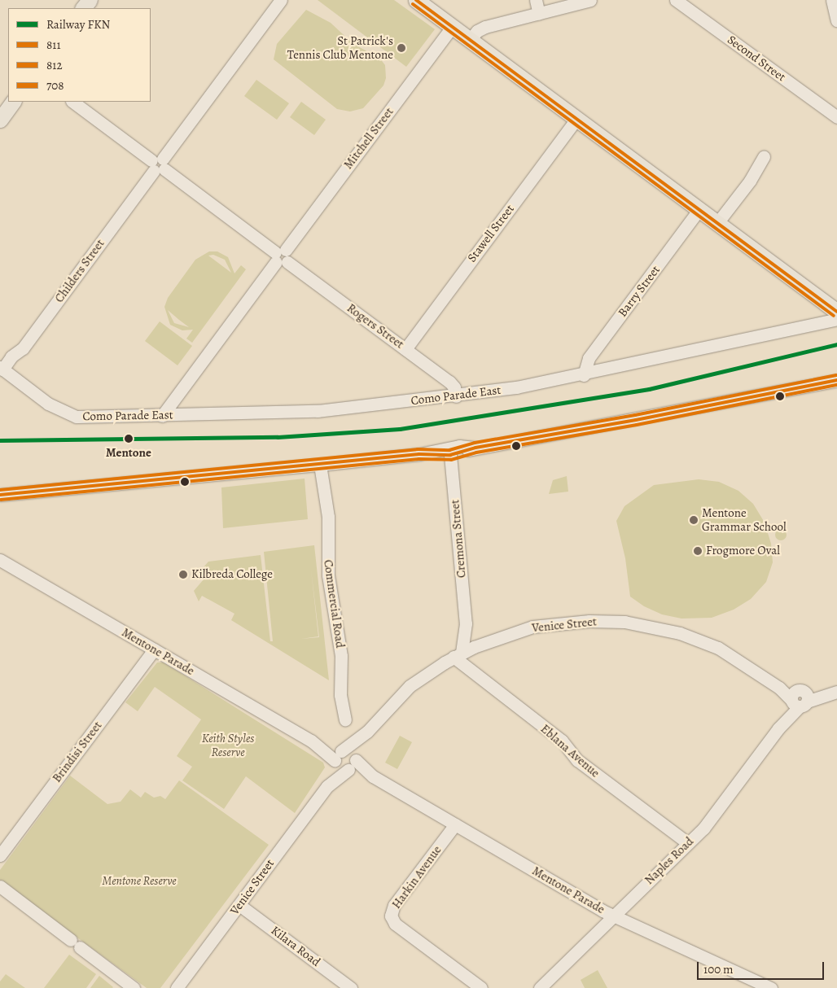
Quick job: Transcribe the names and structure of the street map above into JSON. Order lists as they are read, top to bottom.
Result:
{
  "streets": {
    "street": [
      "Second Street",
      "Mitchell Street",
      "Stawell Street",
      "Childers Street",
      "Barry Street",
      "Rogers Street",
      "Como Parade East",
      "Cremona Street",
      "Commercial Road",
      "Venice Street",
      "Mentone Parade",
      "Eblana Avenue",
      "Brindisi Street",
      "Naples Road",
      "Harkin Avenue",
      "Kilara Road"
    ]
  },
  "crossings": [
    ["Mitchell Street", "Rogers Street"],
    ["Mitchell Street", "Como Parade East"],
    ["Stawell Street", "Rogers Street"],
    ["Childers Street", "Rogers Street"],
    ["Childers Street", "Como Parade East"],
    ["Barry Street", "Como Parade East"],
    ["Rogers Street", "Como Parade East"],
    ["Cremona Street", "Venice Street"],
    ["Cremona Street", "Eblana Avenue"],
    ["Venice Street", "Mentone Parade"],
    ["Venice Street", "Eblana Avenue"],
    ["Venice Street", "Naples Road"],
    ["Venice Street", "Kilara Road"],
    ["Mentone Parade", "Brindisi Street"],
    ["Mentone Parade", "Naples Road"],
    ["Mentone Parade", "Harkin Avenue"],
    ["Eblana Avenue", "Naples Road"]
  ],
  "parks": ["Keith Styles Reserve", "Mentone Reserve"],
  "places": [
    "St Patrick's Tennis Club Mentone",
    "Mentone",
    "Mentone Grammar School",
    "Frogmore Oval",
    "Kilbreda College"
  ],
  "lines": [
    "transit line 811",
    "transit line 812",
    "rail line FKN",
    "transit line 708"
  ],
  "legend": [
    "Railway FKN",
    "811",
    "812",
    "708"
  ],
  "scale_bar": "100 m"
}
